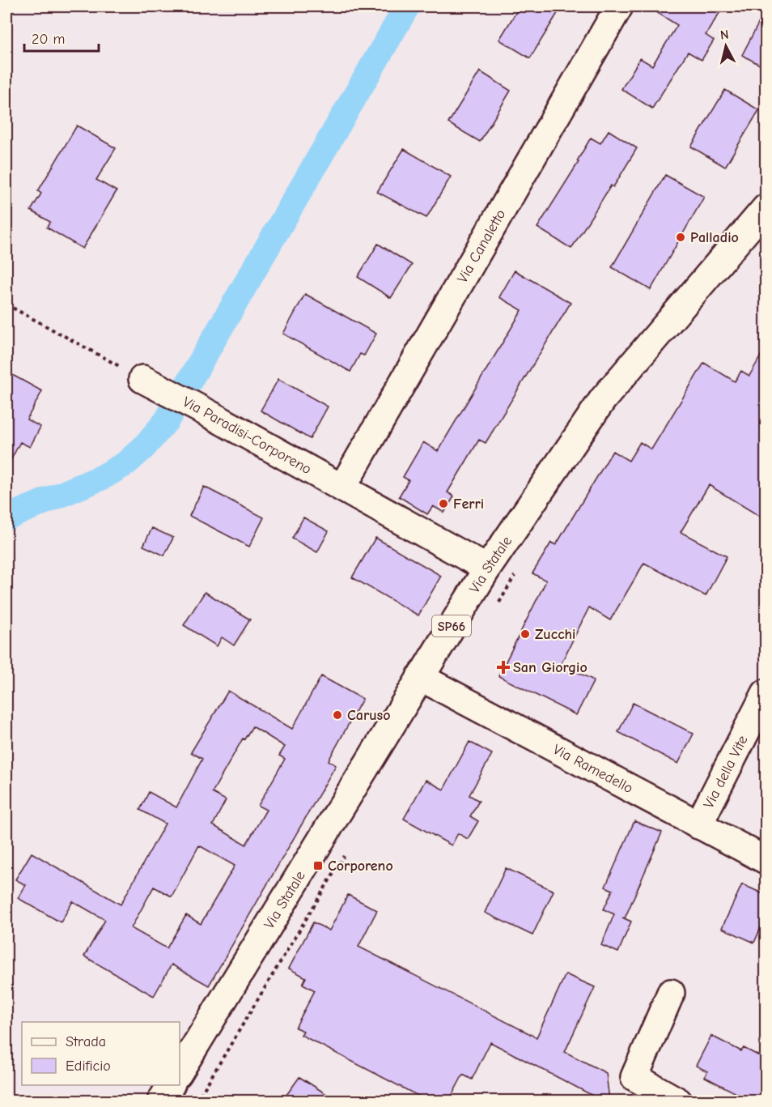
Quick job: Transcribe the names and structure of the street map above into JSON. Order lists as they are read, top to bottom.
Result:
{
  "streets": {
    "street": [
      "Via Canaletto",
      "Via Paradisi-Corporeno",
      "Via Statale",
      "SP66",
      "Via Ramedello",
      "Via della Vite"
    ]
  },
  "crossings": [
    ["Via Canaletto", "Via Paradisi-Corporeno"],
    ["Via Paradisi-Corporeno", "Via Statale"],
    ["Via Statale", "Via Ramedello"],
    ["Via Ramedello", "Via della Vite"]
  ],
  "places": {
    "other": [
      "Palladio",
      "Ferri",
      "Zucchi",
      "Caruso"
    ],
    "health": ["San Giorgio"],
    "transit": ["Corporeno"]
  },
  "legend": ["Strada", "Edificio"],
  "scale_bar": "20 m",
  "north": "top"
}
